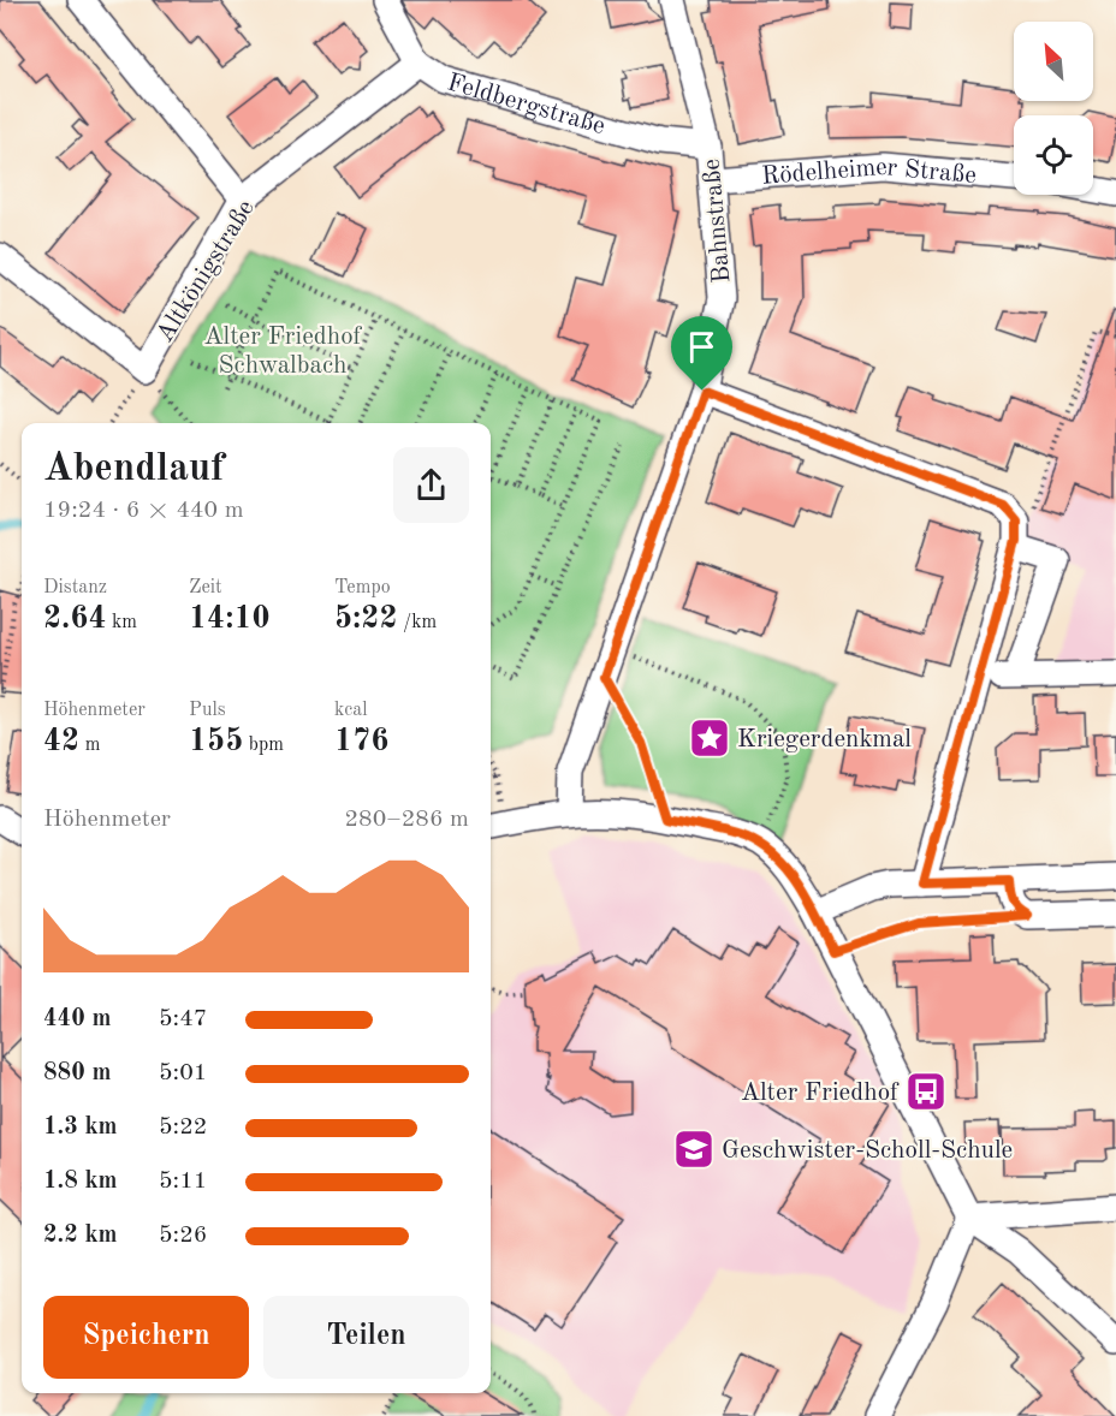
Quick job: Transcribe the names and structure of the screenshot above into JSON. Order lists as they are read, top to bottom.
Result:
{
  "streets": {
    "street": [
      "Feldbergstraße",
      "Rödelheimer Straße",
      "Bahnstraße",
      "Altkönigstraße"
    ]
  },
  "crossings": [
    ["Feldbergstraße", "Bahnstraße"],
    ["Feldbergstraße", "Altkönigstraße"],
    ["Rödelheimer Straße", "Bahnstraße"]
  ],
  "parks": ["Alter Friedhof Schwalbach"],
  "places": {
    "place": ["Kriegerdenkmal"],
    "bus stop": ["Alter Friedhof"],
    "school or university": ["Geschwister-Scholl-Schule"]
  },
  "north": "top left",
  "page": {
    "heading": ["Abendlauf", "19:24 · 6 × 440 m"],
    "stats": [
      ["Distanz", "2.64 km"],
      ["Zeit", "14:10"],
      ["Tempo", "5:22 /km"],
      ["Höhenmeter", "42 m"],
      ["Puls", "155 bpm"],
      ["kcal", "176"]
    ],
    "chart": ["Höhenmeter", "280–286 m"],
    "list": [
      {
        "name": "440 m",
        "note": "5:47"
      },
      {
        "name": "880 m",
        "note": "5:01"
      },
      {
        "name": "1.3 km",
        "note": "5:22"
      },
      {
        "name": "1.8 km",
        "note": "5:11"
      },
      {
        "name": "2.2 km",
        "note": "5:26"
      }
    ],
    "buttons": ["Speichern", "Teilen"]
  }
}
